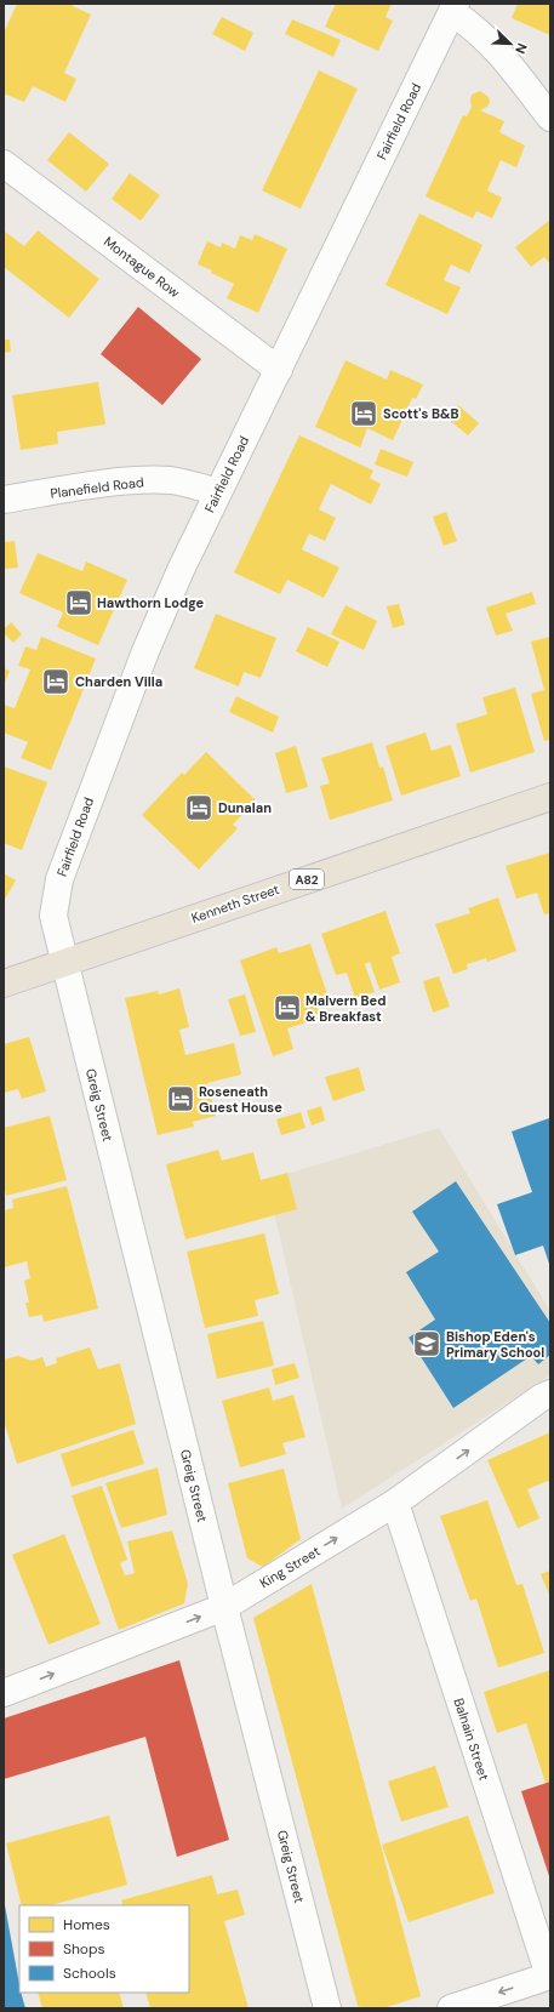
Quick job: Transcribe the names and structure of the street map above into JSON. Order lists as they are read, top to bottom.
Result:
{
  "streets": {
    "highway": ["A82", "Kenneth Street"],
    "street": [
      "Fairfield Road",
      "Montague Row",
      "Planefield Road",
      "Greig Street",
      "King Street",
      "Balnain Street"
    ]
  },
  "crossings": [
    ["Fairfield Road", "Montague Row"],
    ["Fairfield Road", "Planefield Road"],
    ["Fairfield Road", "Kenneth Street"],
    ["Fairfield Road", "Greig Street"],
    ["Kenneth Street", "Greig Street"],
    ["Greig Street", "King Street"],
    ["King Street", "Balnain Street"]
  ],
  "one_way": ["King Street"],
  "places": {
    "hotel": [
      "Scott's B&B",
      "Hawthorn Lodge",
      "Charden Villa",
      "Dunalan",
      "Malvern Bed & Breakfast",
      "Roseneath Guest House"
    ],
    "school or university": ["Bishop Eden's Primary School"]
  },
  "legend": ["Homes", "Shops", "Schools"],
  "north": "bottom right"
}
